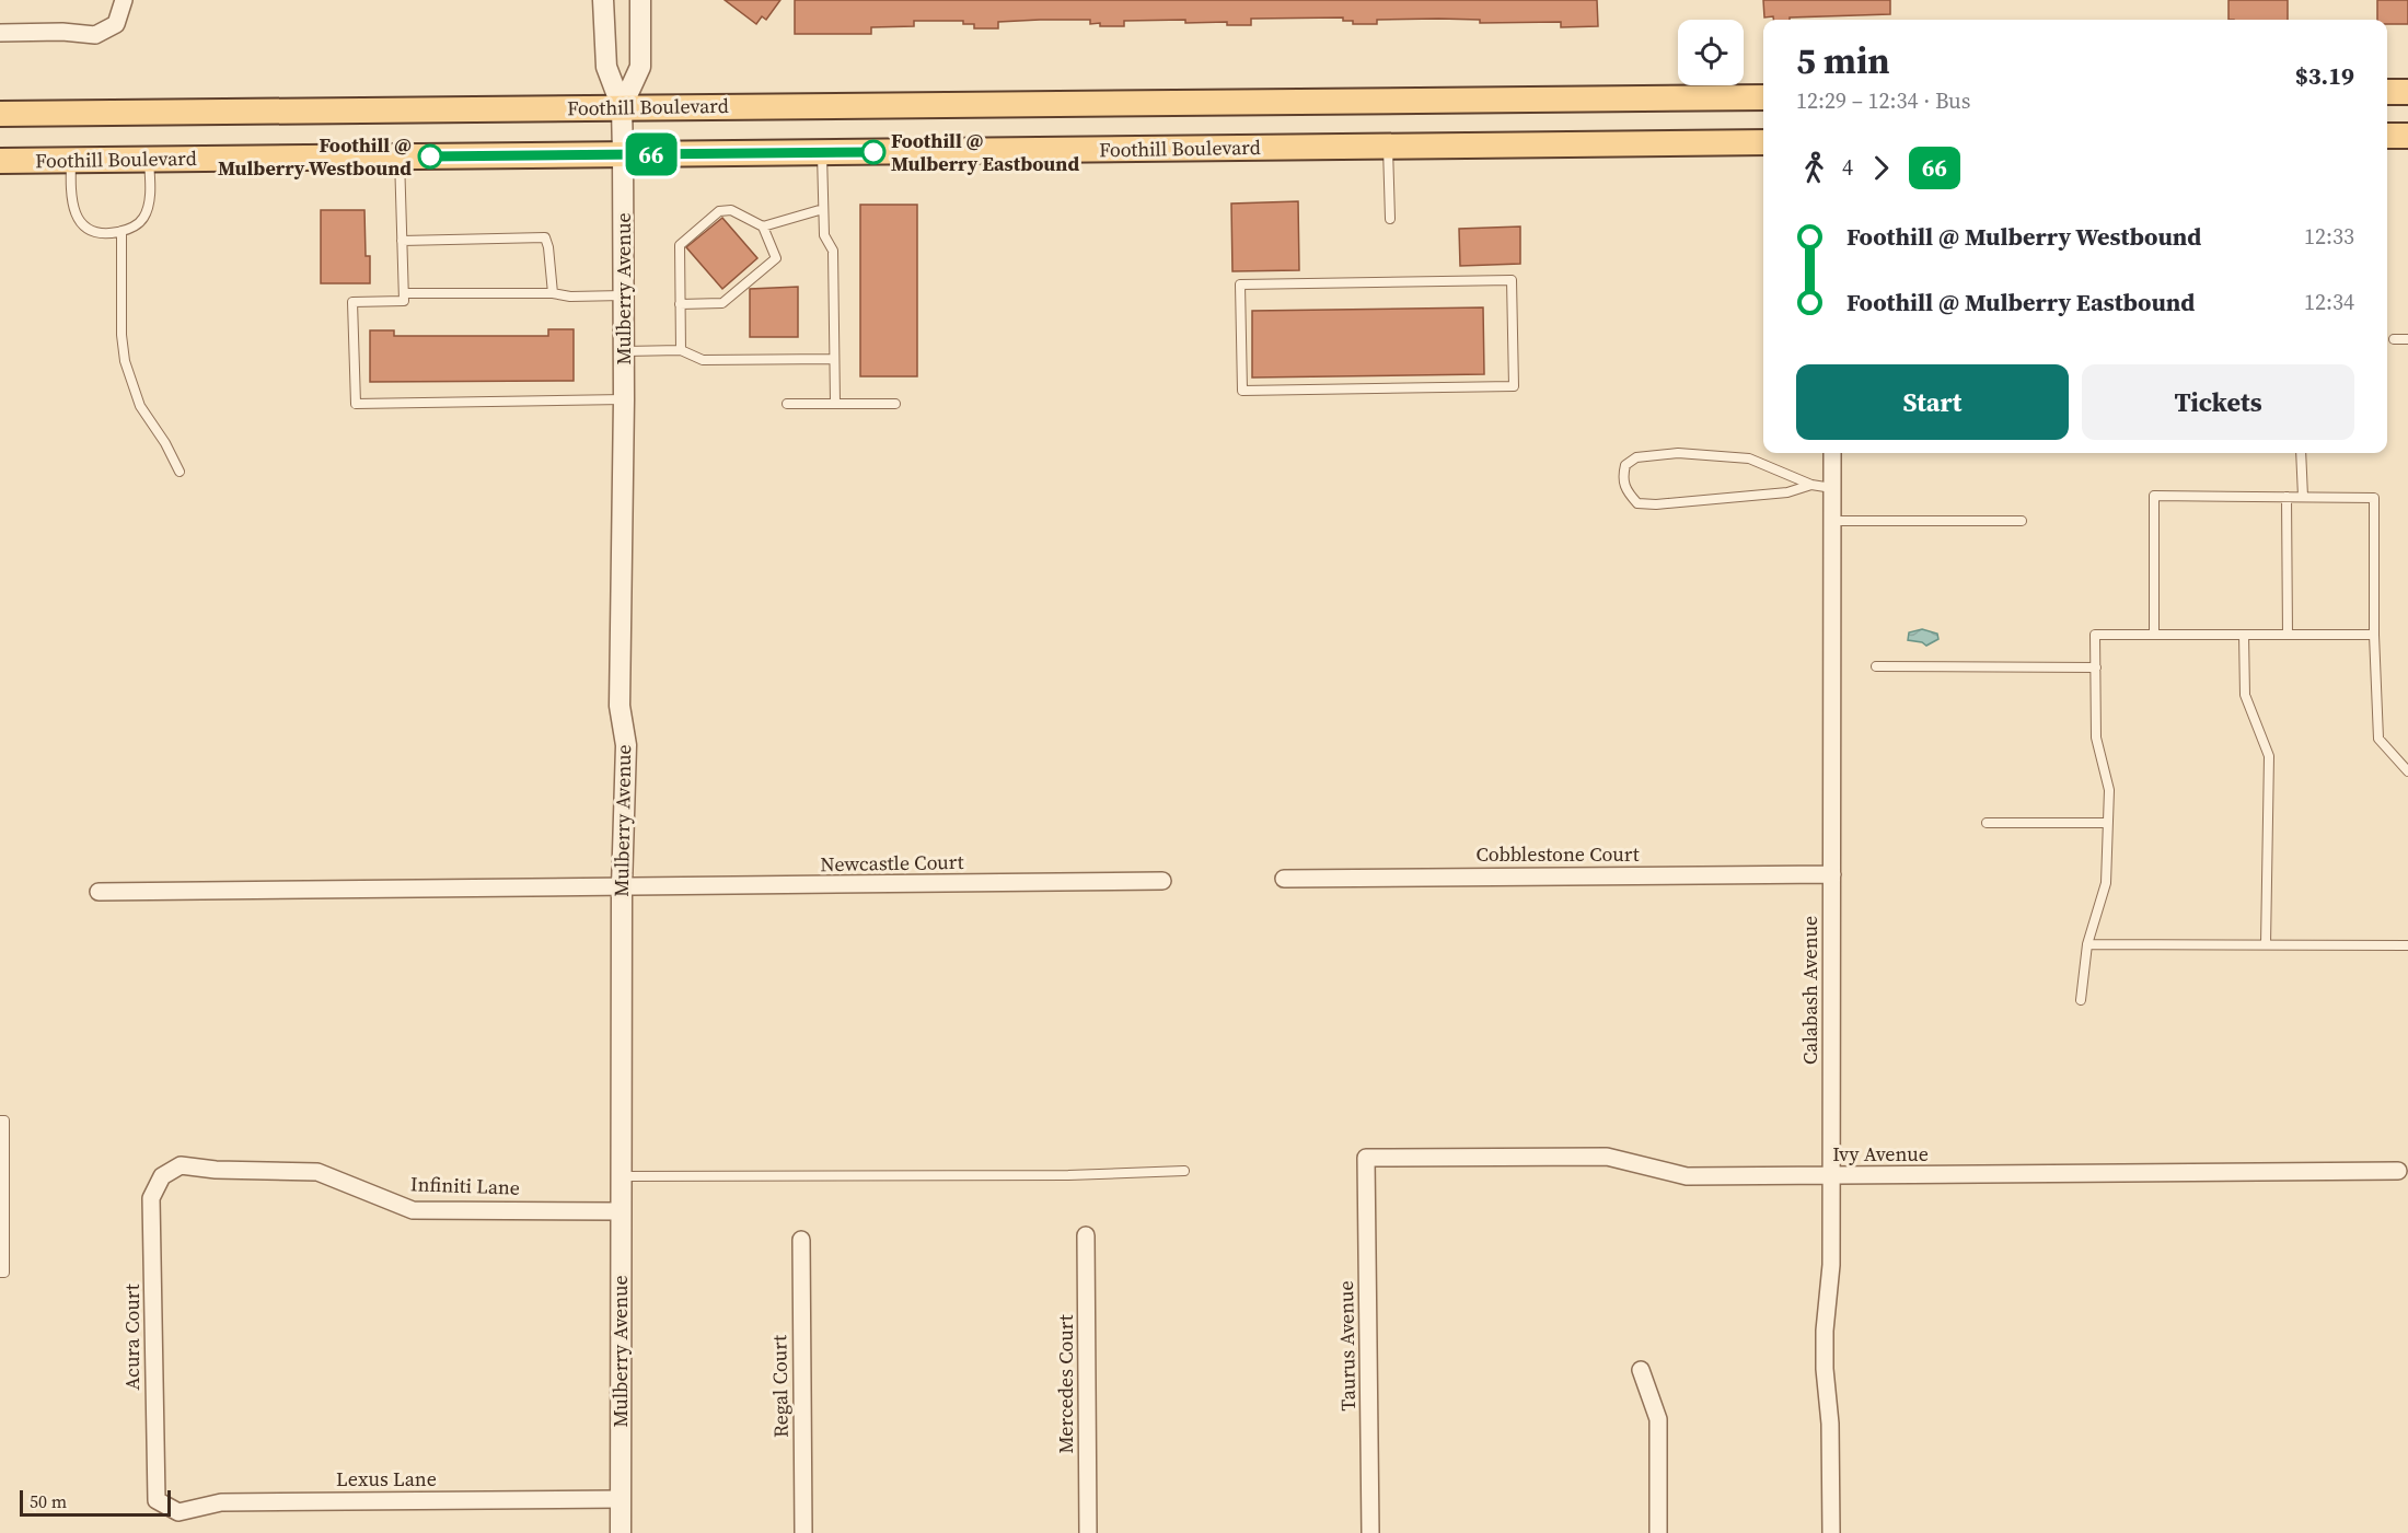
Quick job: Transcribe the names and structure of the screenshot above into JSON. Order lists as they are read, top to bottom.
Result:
{
  "streets": {
    "main road": ["Foothill Boulevard"],
    "street": [
      "Mulberry Avenue",
      "Cobblestone Court",
      "Newcastle Court",
      "Calabash Avenue",
      "Ivy Avenue",
      "Infiniti Lane",
      "Acura Court",
      "Taurus Avenue",
      "Mercedes Court",
      "Regal Court",
      "Lexus Lane"
    ]
  },
  "crossings": [
    ["Foothill Boulevard", "Mulberry Avenue"],
    ["Mulberry Avenue", "Newcastle Court"],
    ["Mulberry Avenue", "Infiniti Lane"],
    ["Mulberry Avenue", "Lexus Lane"],
    ["Cobblestone Court", "Calabash Avenue"],
    ["Calabash Avenue", "Ivy Avenue"],
    ["Ivy Avenue", "Taurus Avenue"],
    ["Infiniti Lane", "Acura Court"],
    ["Acura Court", "Lexus Lane"]
  ],
  "places": ["Foothill @ Mulberry Eastbound", "Foothill @ Mulberry Westbound"],
  "lines": ["bus line 66"],
  "scale_bar": "50 m",
  "page": {
    "on_map": "66",
    "heading": ["5 min", "12:29 – 12:34 · Bus", "$3.19"],
    "legs": ["4", "66"],
    "list": [
      {
        "name": "Foothill @ Mulberry Westbound",
        "value": "12:33"
      },
      {
        "name": "Foothill @ Mulberry Eastbound",
        "value": "12:34"
      }
    ],
    "buttons": ["Start", "Tickets"],
    "scale": "50 m"
  }
}
